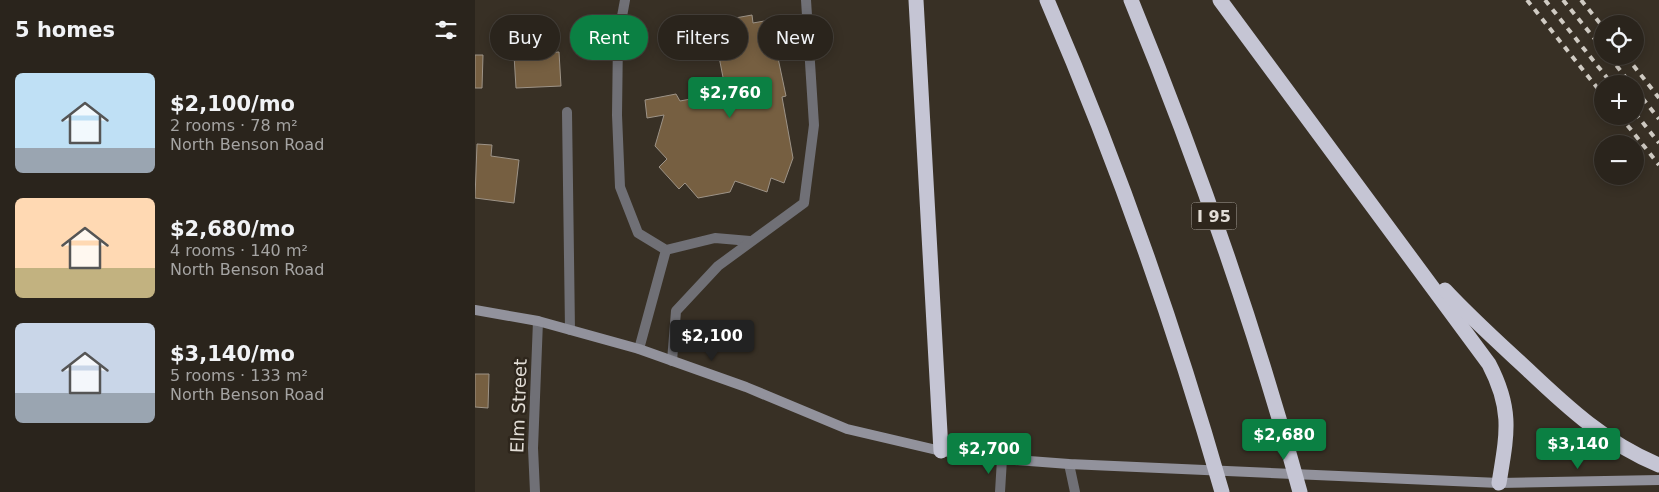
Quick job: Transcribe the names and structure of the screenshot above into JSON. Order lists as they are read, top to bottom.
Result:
{
  "streets": {
    "highway": ["I 95"],
    "street": ["Elm Street"]
  },
  "page": {
    "heading": "5 homes",
    "map_buttons": ["+", "−"],
    "chip": [
      "Buy",
      "Rent",
      "Filters",
      "New"
    ],
    "list": [
      {
        "name": "$2,100/mo",
        "note": "2 rooms · 78 m² · North Benson Road"
      },
      {
        "name": "$2,680/mo",
        "note": "4 rooms · 140 m² · North Benson Road"
      },
      {
        "name": "$3,140/mo",
        "note": "5 rooms · 133 m² · North Benson Road"
      }
    ],
    "price": [
      "$2,760",
      "$2,100",
      "$2,680",
      "$3,140",
      "$2,700"
    ]
  }
}
